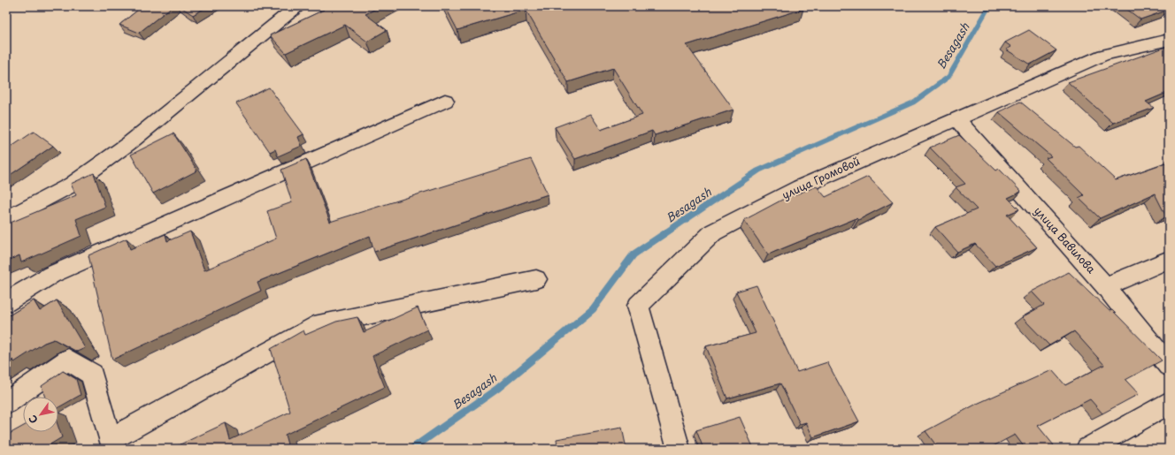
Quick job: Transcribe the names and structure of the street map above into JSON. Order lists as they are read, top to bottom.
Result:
{
  "streets": {
    "street": ["улица Громовой", "улица Вавилова"]
  },
  "crossings": [
    ["улица Громовой", "улица Вавилова"]
  ],
  "water": ["Besagash"],
  "north": "bottom left"
}
